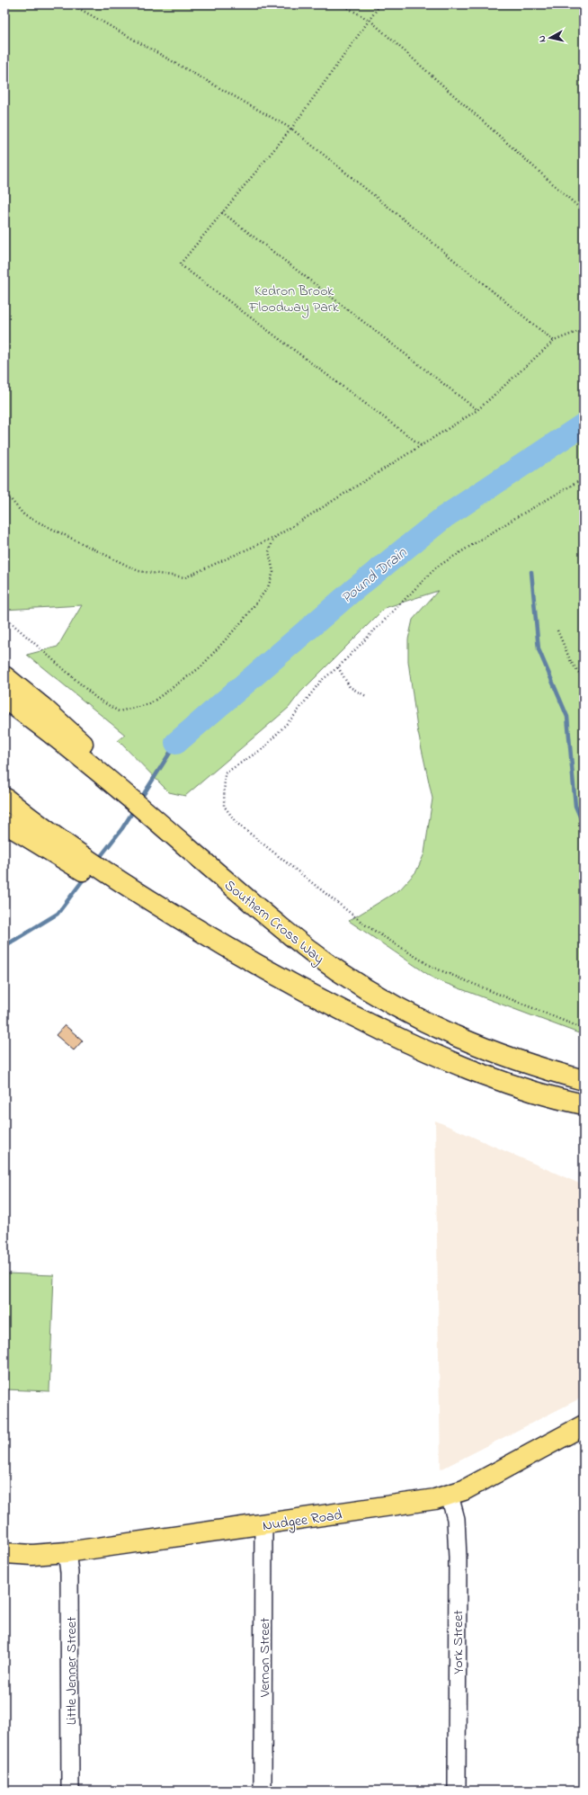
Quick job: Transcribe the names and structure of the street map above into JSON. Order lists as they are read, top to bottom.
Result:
{
  "streets": {
    "main road": ["Southern Cross Way", "Nudgee Road"],
    "street": ["York Street", "Vernon Street", "Little Jenner Street"]
  },
  "crossings": [
    ["Nudgee Road", "York Street"],
    ["Nudgee Road", "Vernon Street"],
    ["Nudgee Road", "Little Jenner Street"]
  ],
  "water": ["Pound Drain"],
  "parks": ["Kedron Brook Floodway Park"],
  "north": "left"
}
